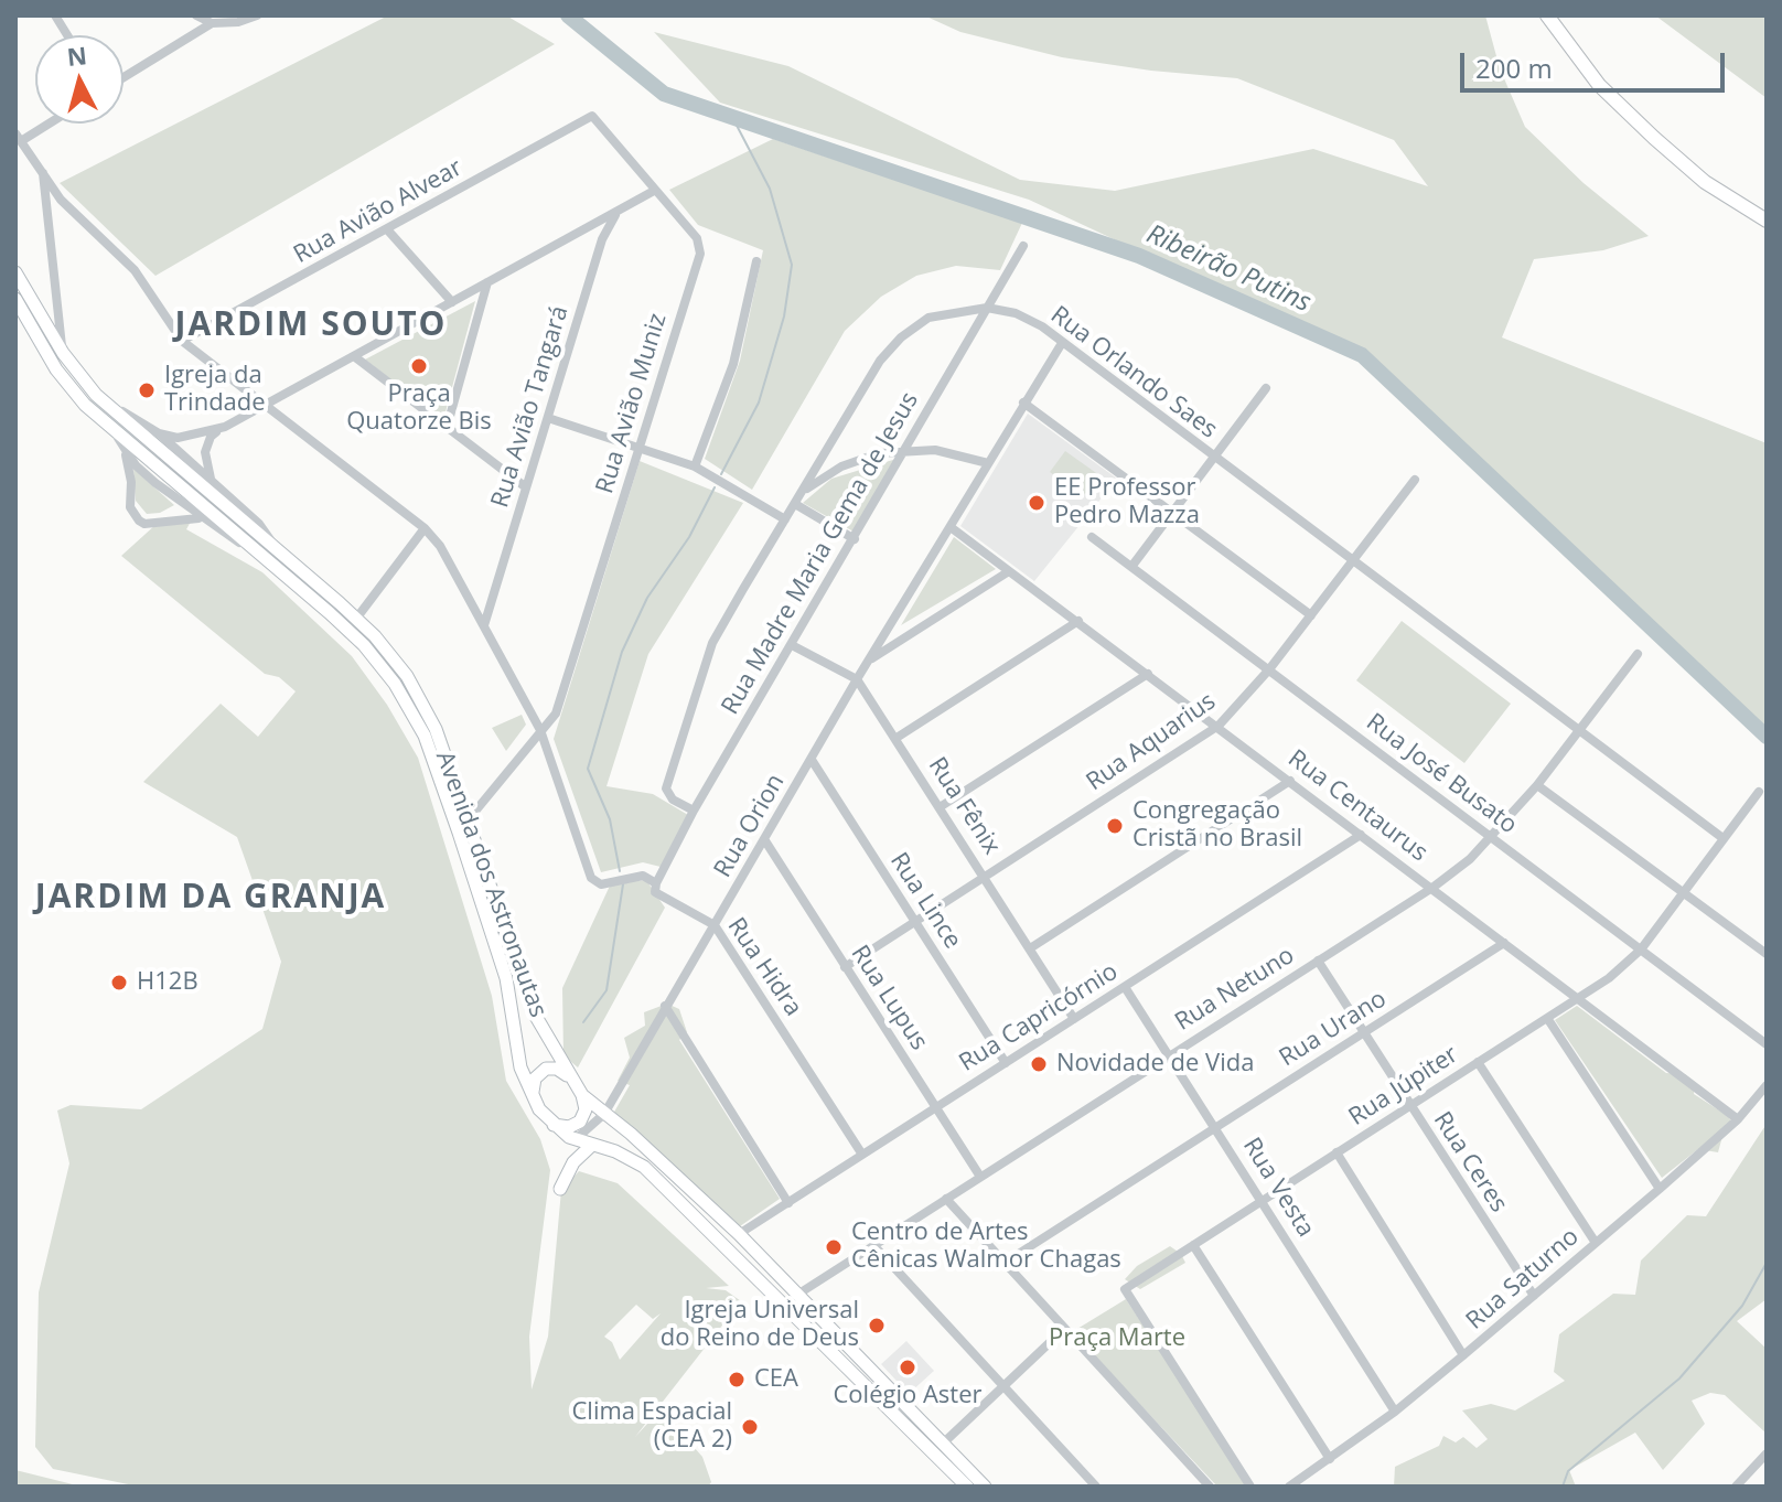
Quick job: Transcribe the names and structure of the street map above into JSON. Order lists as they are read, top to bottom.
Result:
{
  "streets": {
    "main road": ["Avenida dos Astronautas"],
    "street": [
      "Rua Avião Alvear",
      "Rua Orlando Saes",
      "Rua Avião Muniz",
      "Rua Avião Tangará",
      "Rua Madre Maria Gema de Jesus",
      "Rua Aquarius",
      "Rua José Busato",
      "Rua Fênix",
      "Rua Centaurus",
      "Rua Orion",
      "Rua Lince",
      "Rua Hidra",
      "Rua Netuno",
      "Rua Lupus",
      "Rua Capricórnio",
      "Rua Urano",
      "Rua Júpiter",
      "Rua Ceres",
      "Rua Vesta",
      "Rua Saturno"
    ]
  },
  "crossings": [
    ["Rua Avião Alvear", "Rua Avião Muniz"],
    ["Rua Orlando Saes", "Rua Madre Maria Gema de Jesus"],
    ["Rua Orlando Saes", "Rua Aquarius"],
    ["Rua Orlando Saes", "Rua Orion"],
    ["Rua Orlando Saes", "Rua Netuno"],
    ["Rua Orlando Saes", "Rua Júpiter"],
    ["Rua Avião Muniz", "Avenida dos Astronautas"],
    ["Rua Madre Maria Gema de Jesus", "Rua Fênix"],
    ["Rua Madre Maria Gema de Jesus", "Rua Hidra"],
    ["Rua Aquarius", "Rua José Busato"],
    ["Rua Aquarius", "Rua Fênix"],
    ["Rua Aquarius", "Rua Centaurus"],
    ["Rua Aquarius", "Rua Lince"],
    ["Rua Aquarius", "Rua Lupus"],
    ["Rua José Busato", "Rua Netuno"],
    ["Rua José Busato", "Rua Júpiter"],
    ["Rua Fênix", "Rua Orion"],
    ["Rua Fênix", "Rua Capricórnio"],
    ["Rua Centaurus", "Rua Orion"],
    ["Rua Centaurus", "Rua Netuno"],
    ["Rua Centaurus", "Rua Capricórnio"],
    ["Rua Centaurus", "Rua Urano"],
    ["Rua Centaurus", "Rua Júpiter"],
    ["Rua Centaurus", "Rua Saturno"],
    ["Rua Orion", "Avenida dos Astronautas"],
    ["Rua Orion", "Rua Lince"],
    ["Rua Orion", "Rua Hidra"],
    ["Rua Orion", "Rua Lupus"],
    ["Avenida dos Astronautas", "Rua Netuno"],
    ["Avenida dos Astronautas", "Rua Capricórnio"],
    ["Rua Lince", "Rua Capricórnio"],
    ["Rua Hidra", "Rua Capricórnio"],
    ["Rua Netuno", "Rua Lupus"],
    ["Rua Netuno", "Rua Ceres"],
    ["Rua Netuno", "Rua Vesta"],
    ["Rua Lupus", "Rua Capricórnio"],
    ["Rua Capricórnio", "Rua Vesta"],
    ["Rua Urano", "Rua Ceres"],
    ["Rua Urano", "Rua Vesta"],
    ["Rua Júpiter", "Rua Ceres"],
    ["Rua Júpiter", "Rua Vesta"],
    ["Rua Ceres", "Rua Saturno"],
    ["Rua Vesta", "Rua Saturno"]
  ],
  "districts": ["JARDIM SOUTO", "JARDIM DA GRANJA"],
  "water": ["Ribeirão Putins"],
  "parks": ["Praça Marte"],
  "places": [
    "Praça Quatorze Bis",
    "Igreja da Trindade",
    "EE Professor Pedro Mazza",
    "Congregação Cristã no Brasil",
    "H12B",
    "Novidade de Vida",
    "Centro de Artes Cênicas Walmor Chagas",
    "Igreja Universal do Reino de Deus",
    "Colégio Aster",
    "CEA",
    "Clima Espacial (CEA 2)"
  ],
  "scale_bar": "200 m",
  "north": "top"
}
